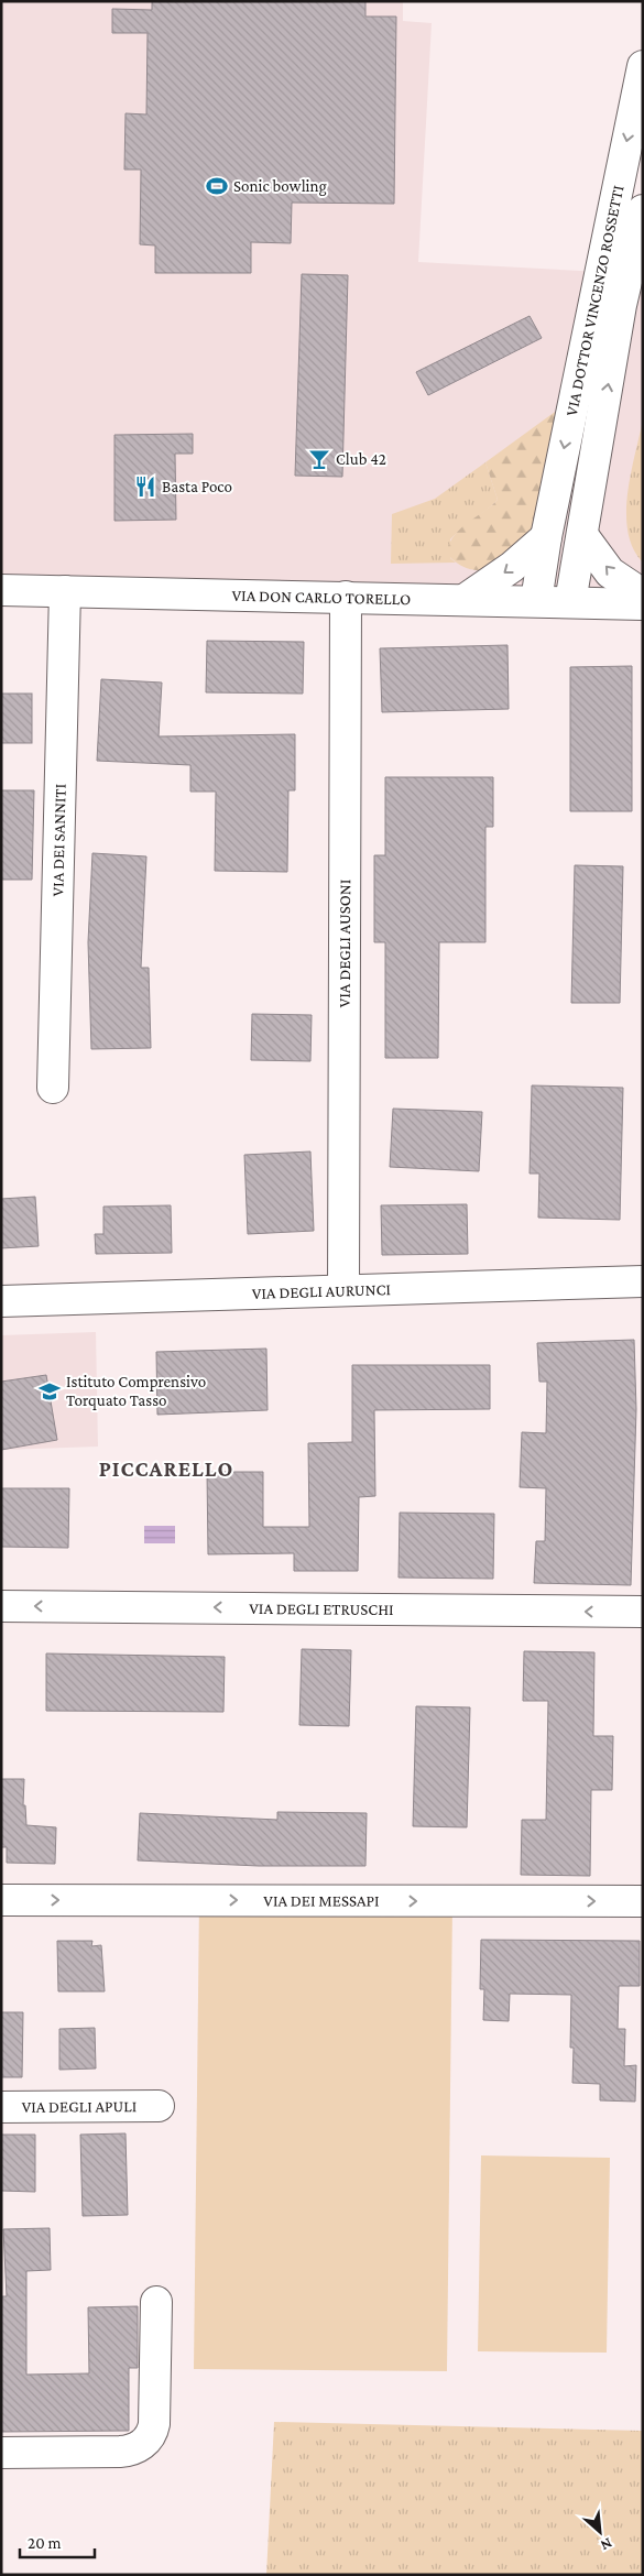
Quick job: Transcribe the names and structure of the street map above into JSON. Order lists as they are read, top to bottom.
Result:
{
  "streets": {
    "street": [
      "VIA DOTTOR VINCENZO ROSSETTI",
      "VIA DON CARLO TORELLO",
      "VIA DEI SANNITI",
      "VIA DEGLI AUSONI",
      "VIA DEGLI AURUNCI",
      "VIA DEGLI ETRUSCHI",
      "VIA DEI MESSAPI",
      "VIA DEGLI APULI"
    ]
  },
  "crossings": [
    ["VIA DOTTOR VINCENZO ROSSETTI", "VIA DON CARLO TORELLO"],
    ["VIA DON CARLO TORELLO", "VIA DEI SANNITI"],
    ["VIA DON CARLO TORELLO", "VIA DEGLI AUSONI"],
    ["VIA DEGLI AUSONI", "VIA DEGLI AURUNCI"]
  ],
  "one_way": ["VIA DEGLI ETRUSCHI", "VIA DEI MESSAPI"],
  "districts": ["PICCARELLO"],
  "places": {
    "sports": ["Sonic bowling"],
    "bar": ["Club 42"],
    "restaurant": ["Basta Poco"],
    "school or university": ["Istituto Comprensivo Torquato Tasso"]
  },
  "scale_bar": "20 m",
  "north": "bottom right"
}
